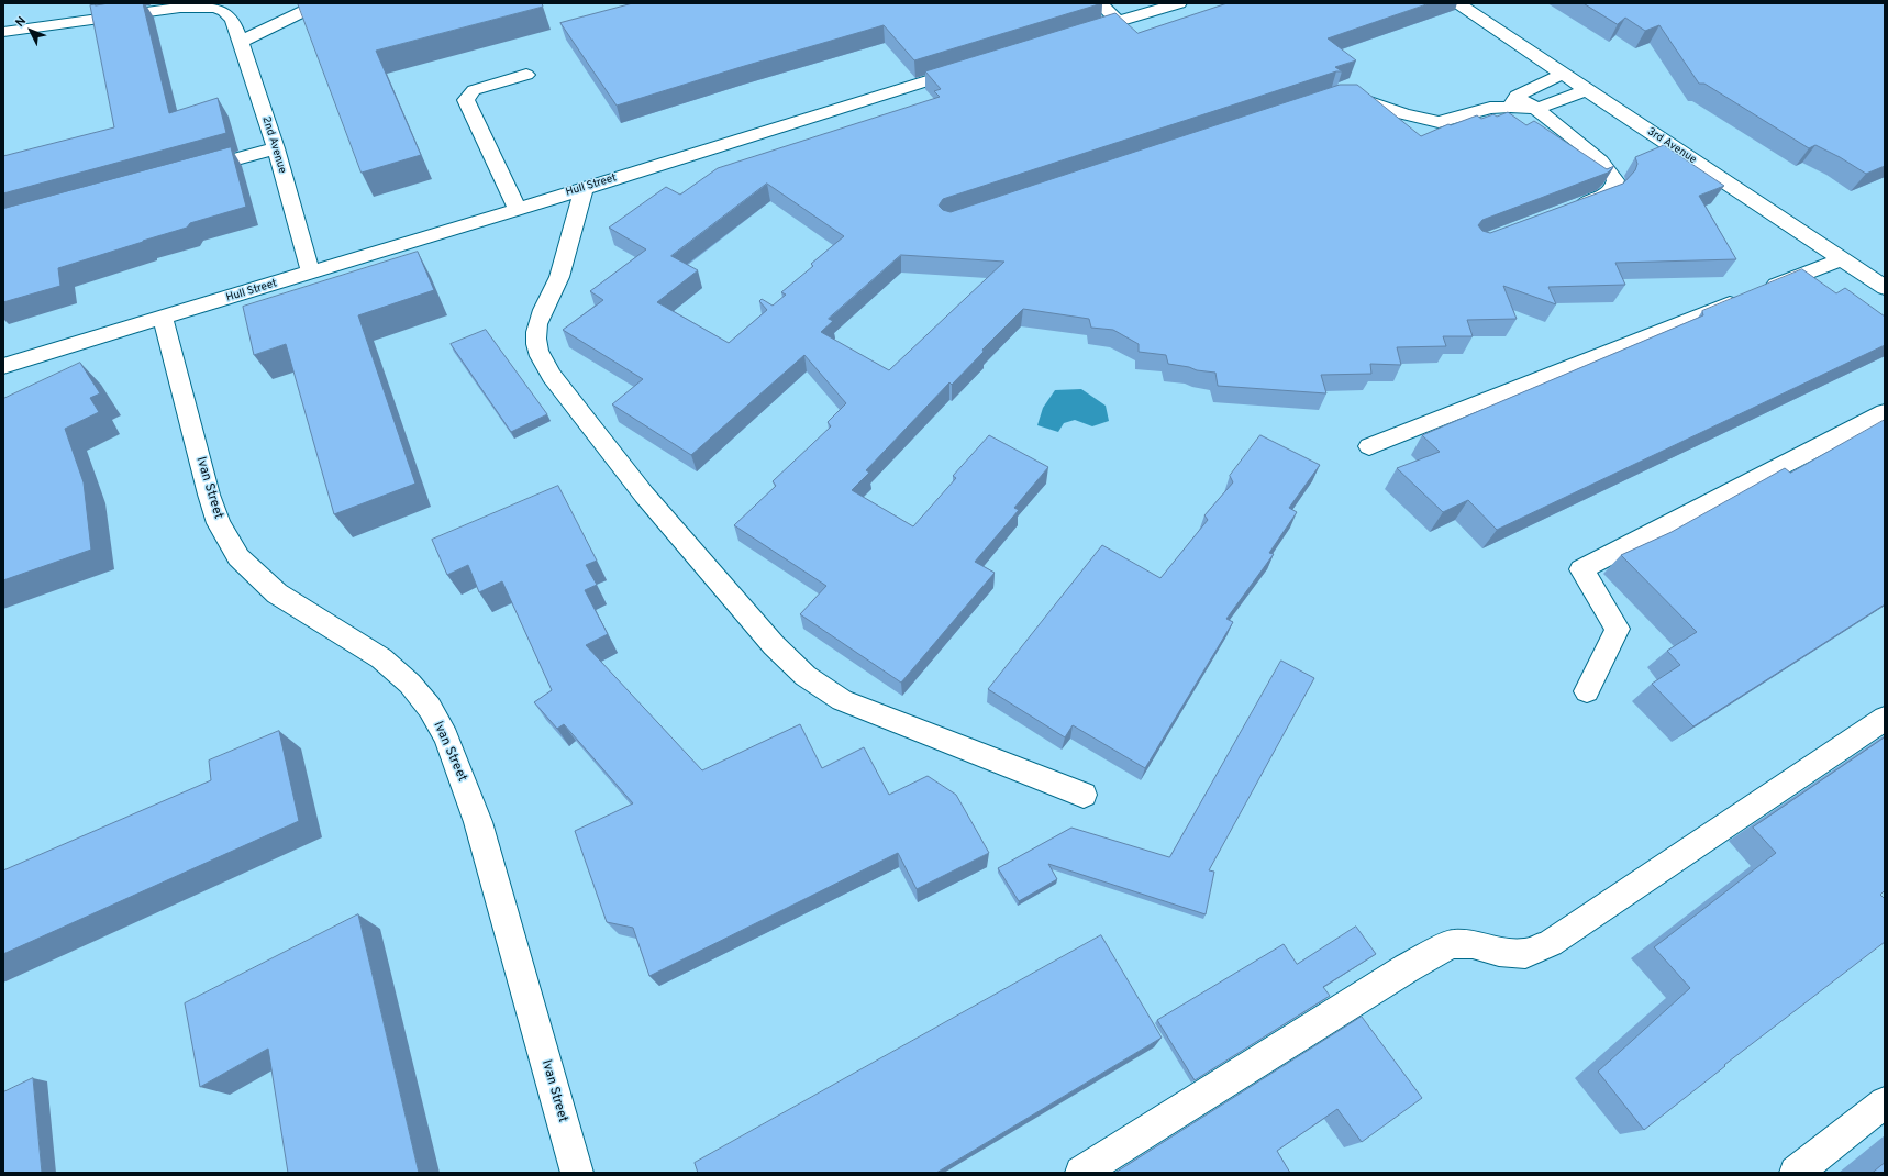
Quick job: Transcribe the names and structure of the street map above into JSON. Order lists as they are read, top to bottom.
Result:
{
  "streets": {
    "street": [
      "2nd Avenue",
      "3rd Avenue",
      "Hull Street",
      "Ivan Street"
    ]
  },
  "crossings": [
    ["2nd Avenue", "Hull Street"],
    ["Hull Street", "Ivan Street"]
  ],
  "north": "top left"
}
